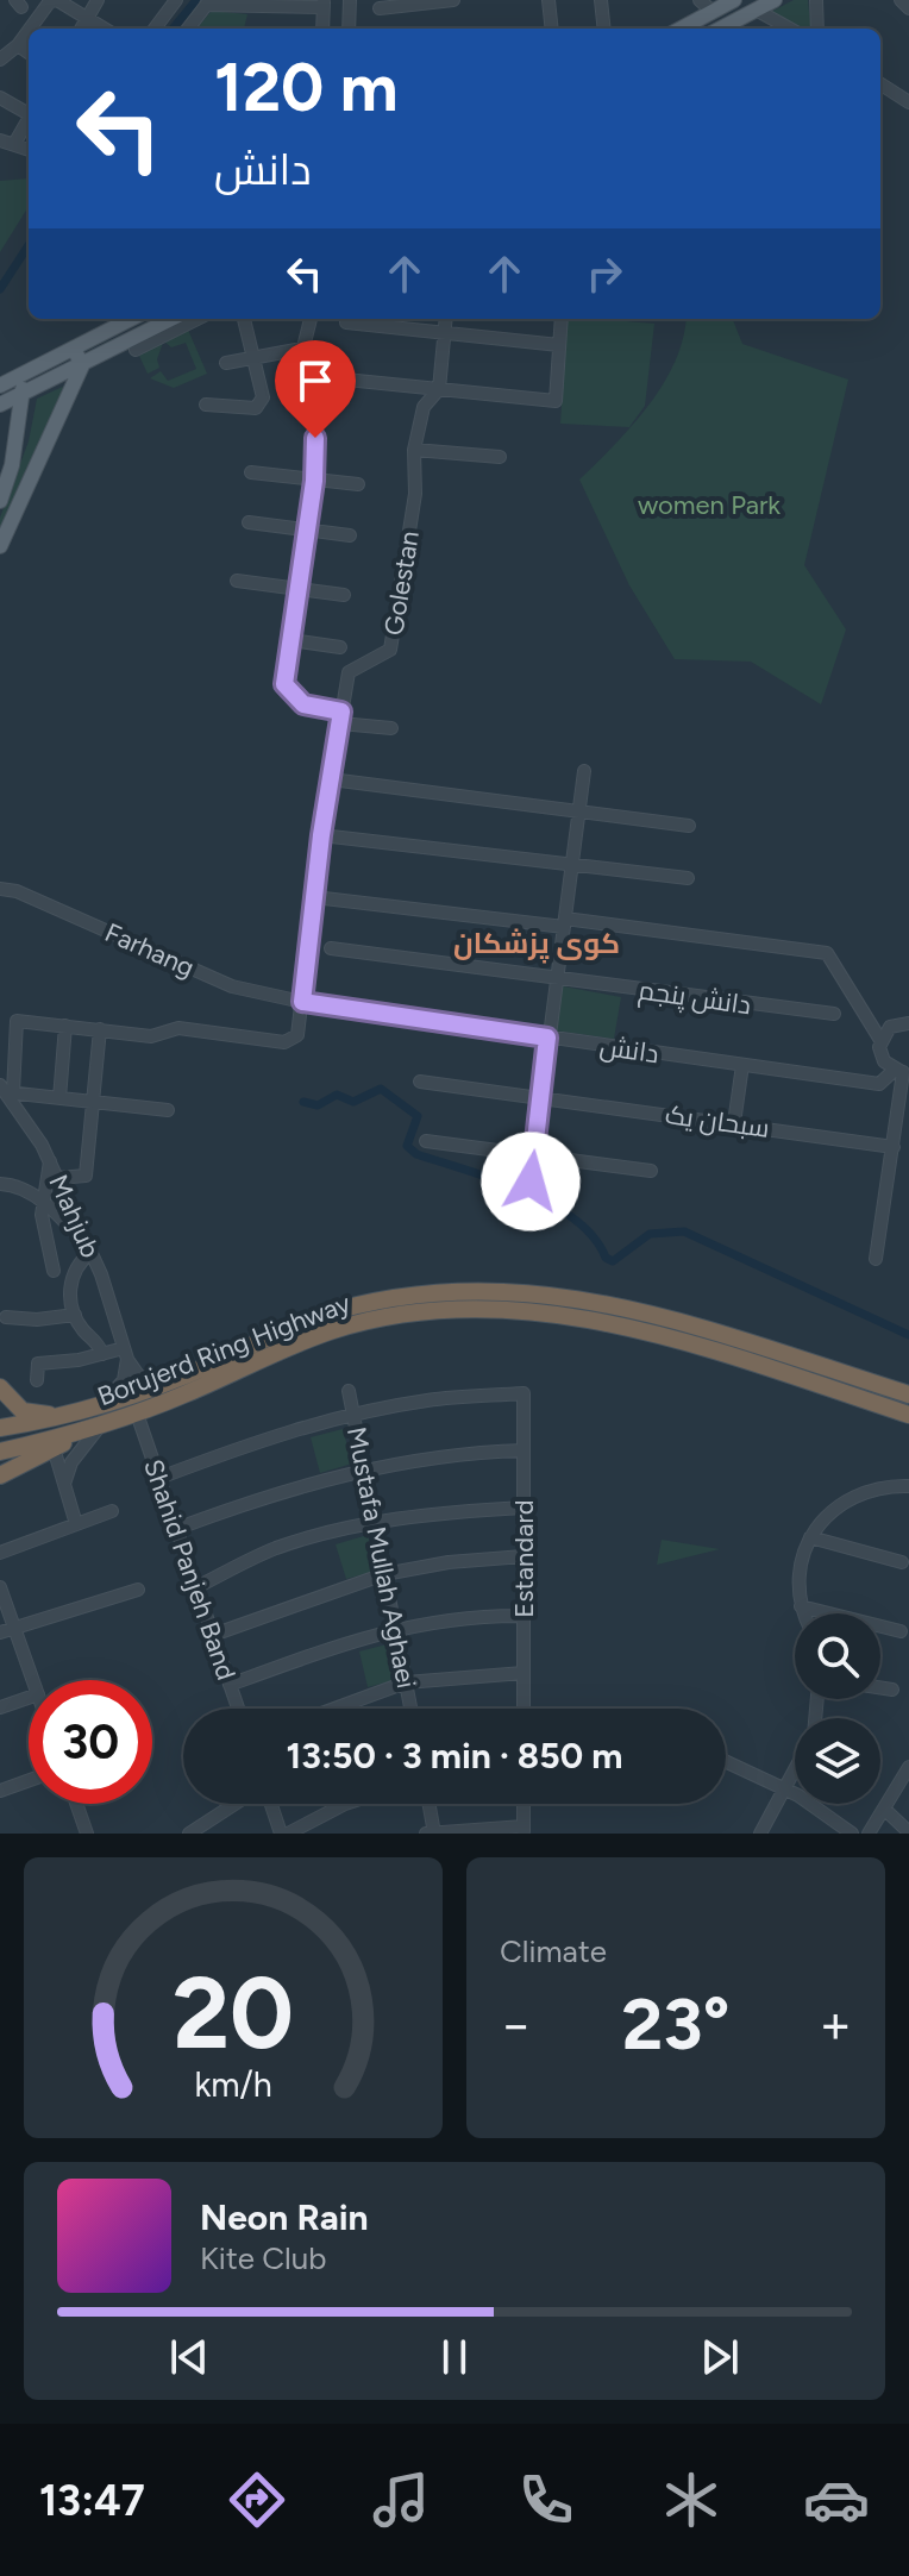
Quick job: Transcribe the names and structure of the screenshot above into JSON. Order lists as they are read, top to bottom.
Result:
{
  "streets": {
    "highway": ["Borujerd Ring Highway"],
    "street": [
      "Golestan",
      "Farhang",
      "دانش پنجم",
      "دانش",
      "سبحان یک",
      "Mahjub",
      "Mustafa Mullah Aghaei",
      "Estandard",
      "Shahid Panjeh Band"
    ]
  },
  "crossings": [
    ["Golestan", "Farhang"],
    ["Golestan", "دانش"],
    ["Farhang", "دانش"],
    ["Borujerd Ring Highway", "Shahid Panjeh Band"],
    ["Mustafa Mullah Aghaei", "Estandard"]
  ],
  "districts": ["کوی پزشکان"],
  "parks": ["women Park"],
  "page": {
    "turn": ["120 m", "دانش"],
    "limit": "30",
    "trip": "13:50 · 3 min · 850 m",
    "tile": "Climate",
    "heat": ["−", "23°", "+"],
    "song": ["Neon Rain", "Kite Club"],
    "tabs": "13:47",
    "gauge": ["20", "km/h"]
  }
}
